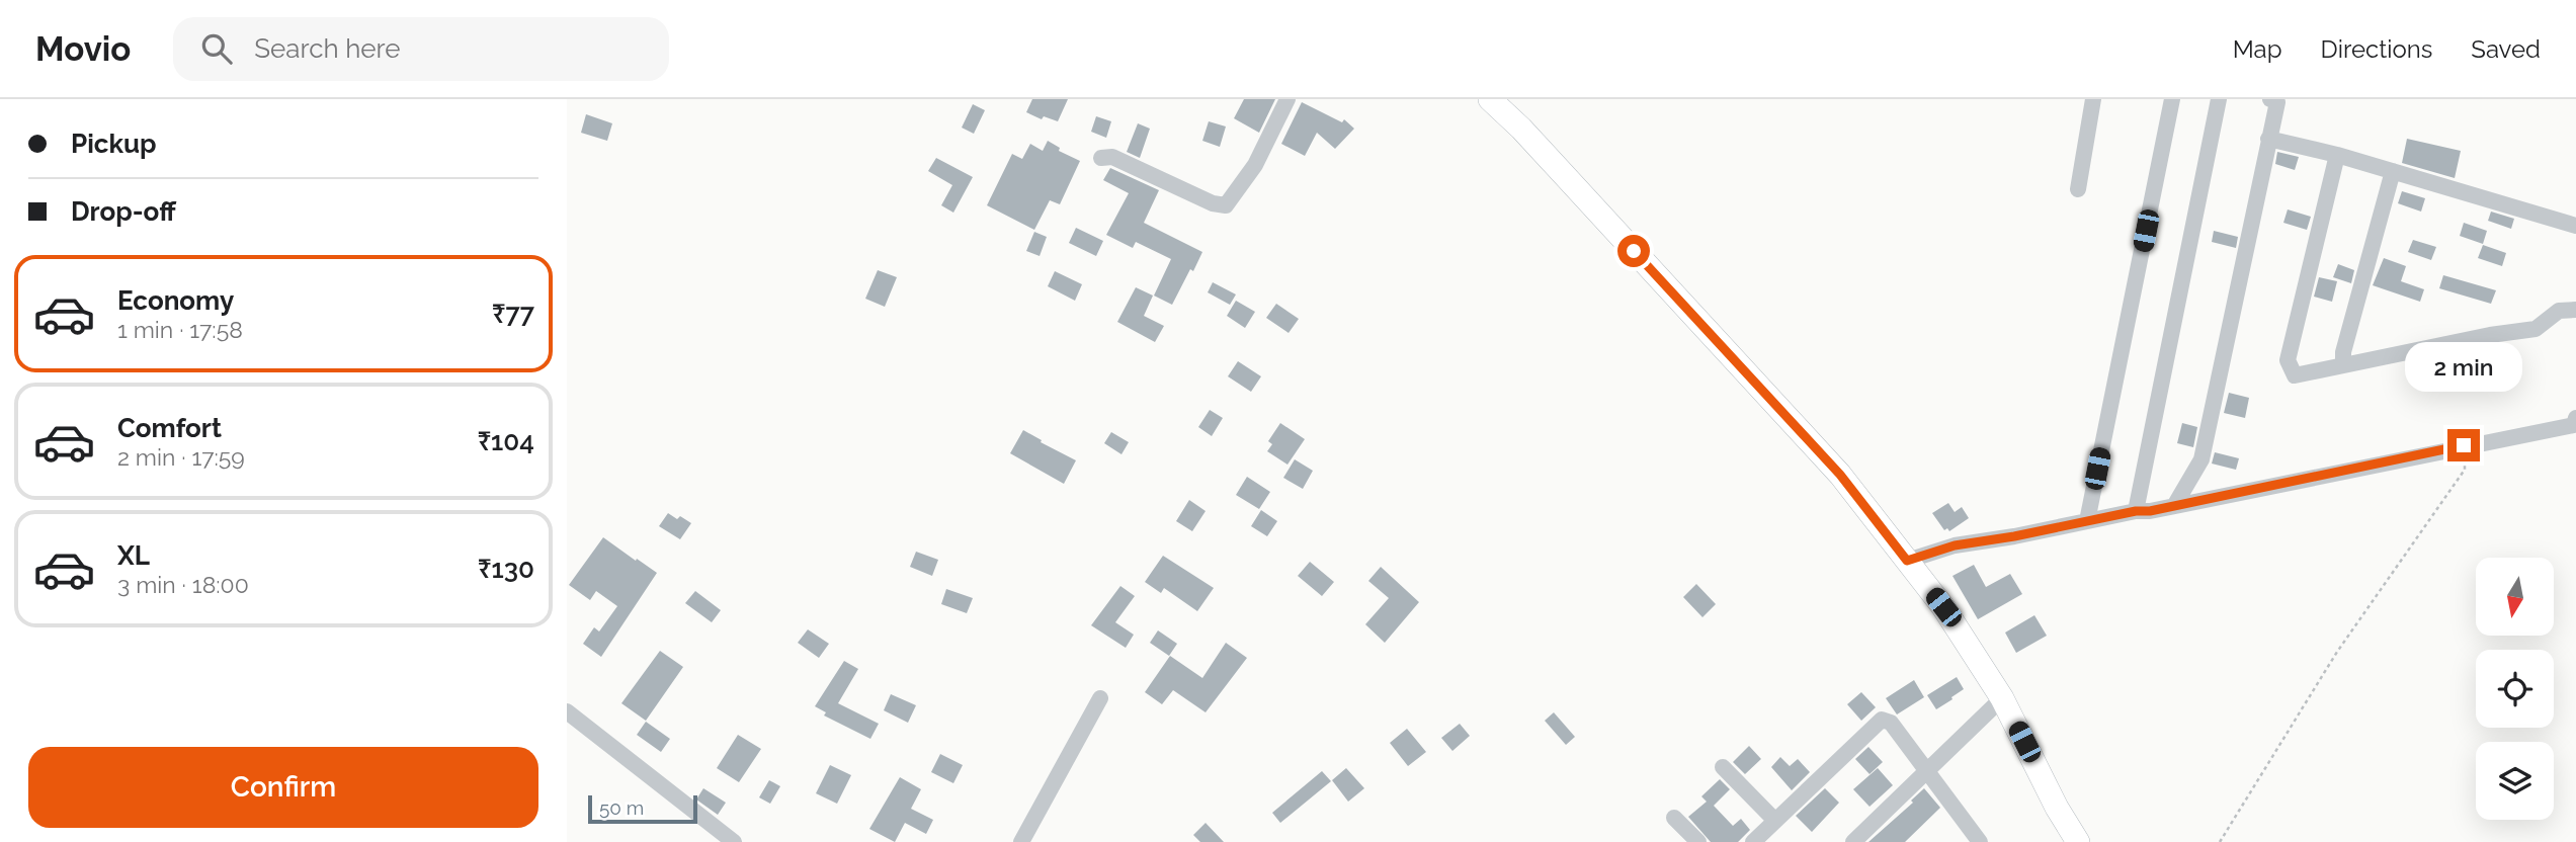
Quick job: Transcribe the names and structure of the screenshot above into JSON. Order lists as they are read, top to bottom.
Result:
{
  "scale_bar": "50 m",
  "north": "bottom",
  "page": {
    "header": "Movio",
    "search": "Search here",
    "nav": ["Map", "Directions", "Saved"],
    "banner": ["Pickup", "Drop-off"],
    "list": [
      {
        "name": "Economy",
        "note": "1 min · 17:58",
        "value": "₹77"
      },
      {
        "name": "Comfort",
        "note": "2 min · 17:59",
        "value": "₹104"
      },
      {
        "name": "XL",
        "note": "3 min · 18:00",
        "value": "₹130"
      }
    ],
    "bubble": "2 min",
    "buttons": "Confirm",
    "scale": "50 m"
  }
}
